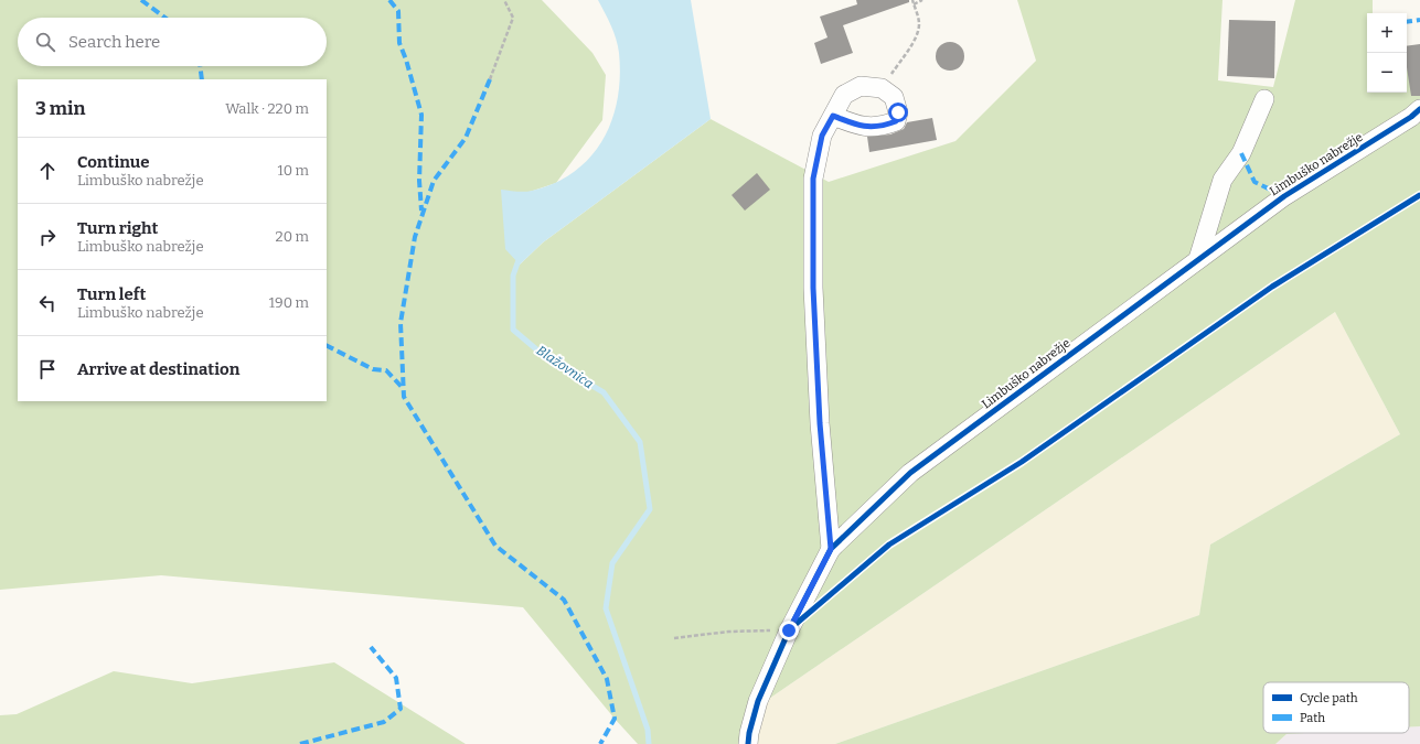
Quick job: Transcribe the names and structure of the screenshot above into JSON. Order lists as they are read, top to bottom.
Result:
{
  "streets": {
    "street": ["Limbuško nabrežje"]
  },
  "water": ["Blažovnica"],
  "legend": ["Cycle path", "Path"],
  "page": {
    "map_buttons": ["+", "−"],
    "search": "Search here",
    "heading": ["3 min", "Walk · 220 m"],
    "list": [
      ["Continue", "Limbuško nabrežje", "10 m"],
      ["Turn right", "Limbuško nabrežje", "20 m"],
      ["Turn left", "Limbuško nabrežje", "190 m"],
      "Arrive at destination"
    ]
  }
}
